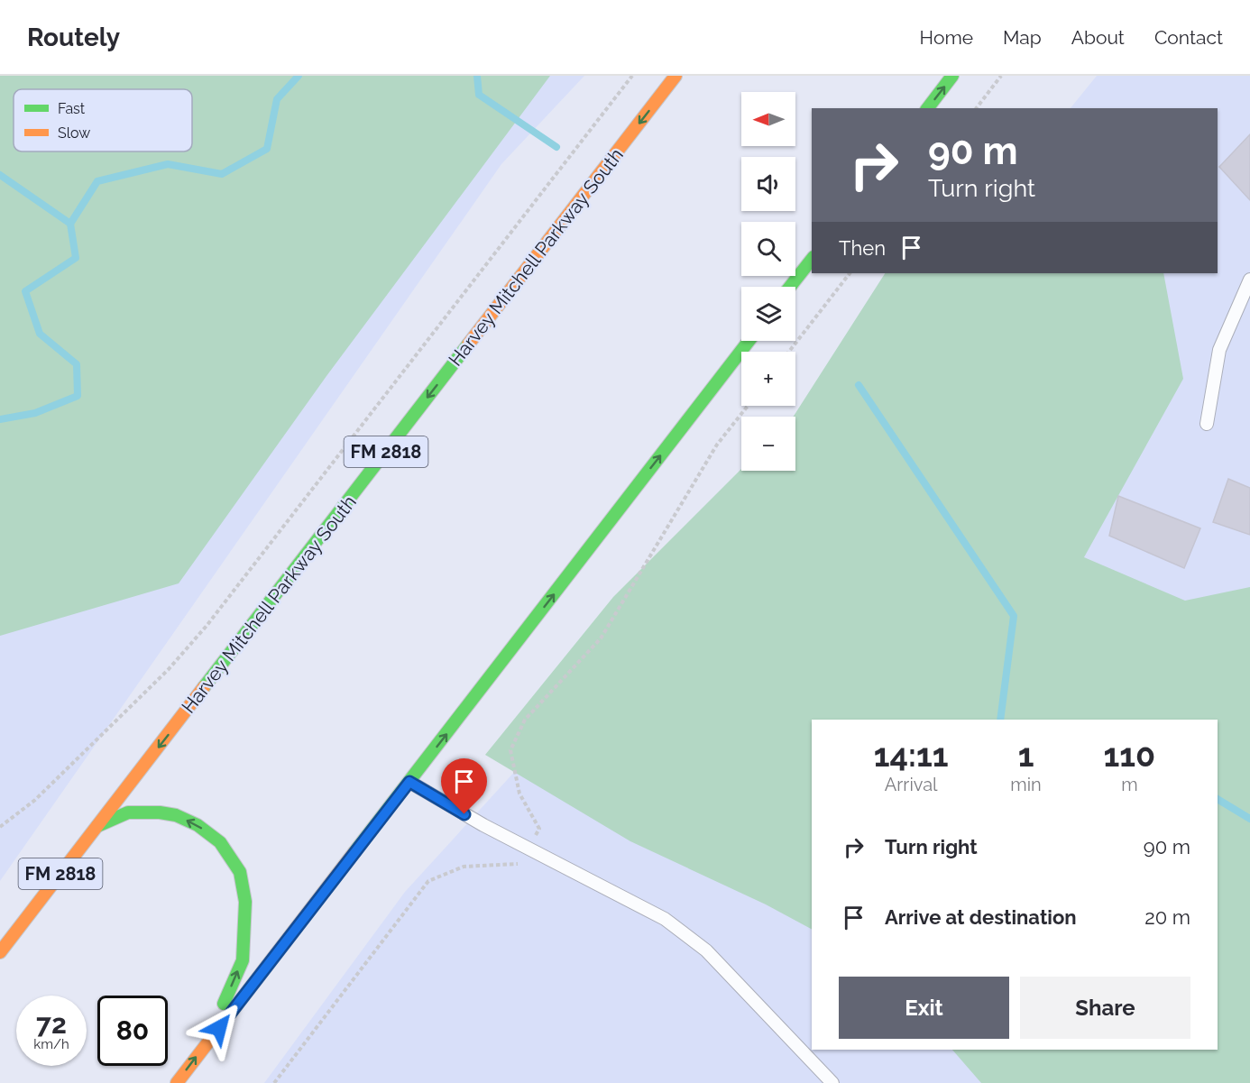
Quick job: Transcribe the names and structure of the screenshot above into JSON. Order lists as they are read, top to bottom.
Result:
{
  "streets": {
    "highway": ["Harvey Mitchell Parkway South", "FM 2818"]
  },
  "one_way": ["Harvey Mitchell Parkway South"],
  "legend": ["Fast", "Slow"],
  "north": "left",
  "page": {
    "header": "Routely",
    "nav": [
      "Home",
      "Map",
      "About",
      "Contact"
    ],
    "map_buttons": ["+", "−"],
    "turn": ["90 m", "Turn right"],
    "then": "Then",
    "eta": [
      "14:11",
      "Arrival",
      "1",
      "min",
      "110",
      "m"
    ],
    "list": [
      {
        "name": "Turn right",
        "value": "90 m"
      },
      {
        "name": "Arrive at destination",
        "value": "20 m"
      }
    ],
    "buttons": ["Exit", "Share"],
    "speed": "72 km/h",
    "limit": "80"
  }
}
